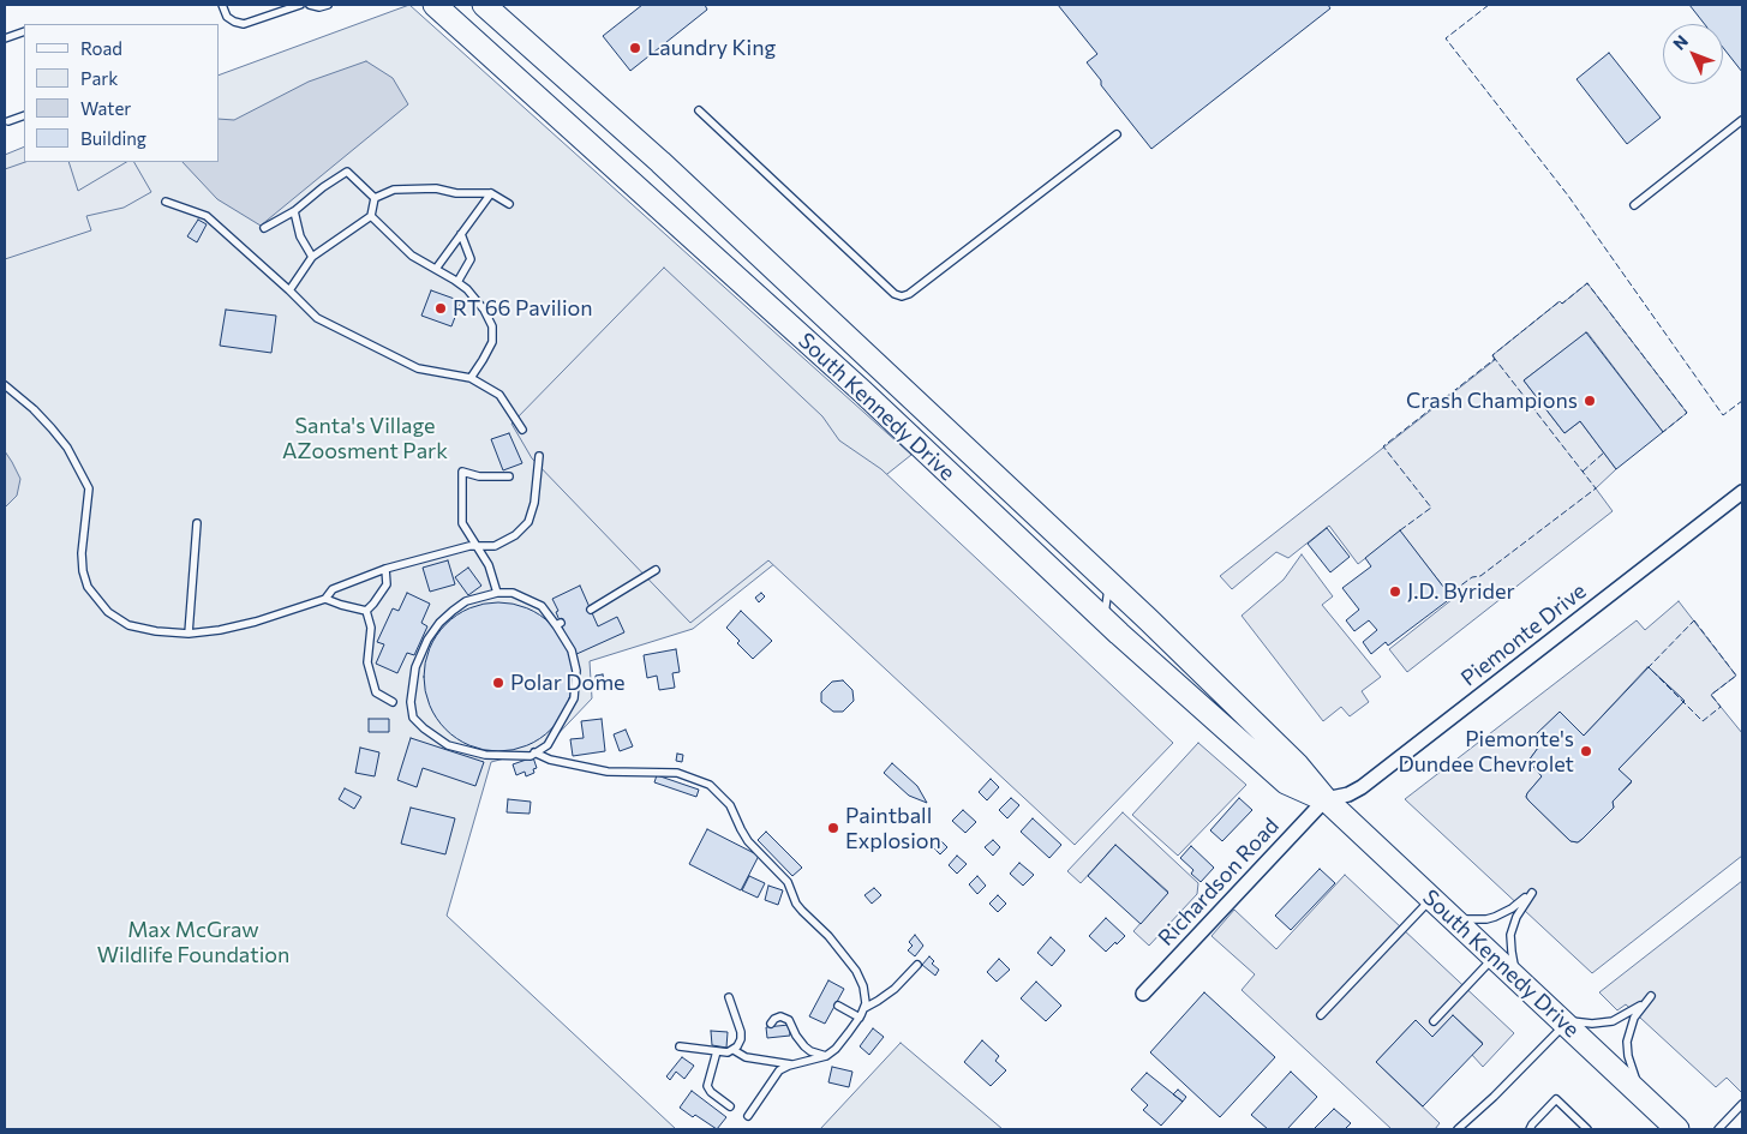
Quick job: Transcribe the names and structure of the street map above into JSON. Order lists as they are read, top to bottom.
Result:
{
  "streets": {
    "main road": ["South Kennedy Drive"],
    "street": ["Piemonte Drive", "Richardson Road"]
  },
  "crossings": [
    ["South Kennedy Drive", "Piemonte Drive"],
    ["South Kennedy Drive", "Richardson Road"],
    ["Piemonte Drive", "Richardson Road"]
  ],
  "parks": ["Santa's Village AZoosment Park", "Max McGraw Wildlife Foundation"],
  "places": [
    "Laundry King",
    "RT 66 Pavilion",
    "Crash Champions",
    "J.D. Byrider",
    "Polar Dome",
    "Piemonte's Dundee Chevrolet",
    "Paintball Explosion"
  ],
  "legend": [
    "Road",
    "Park",
    "Water",
    "Building"
  ],
  "north": "top left"
}
